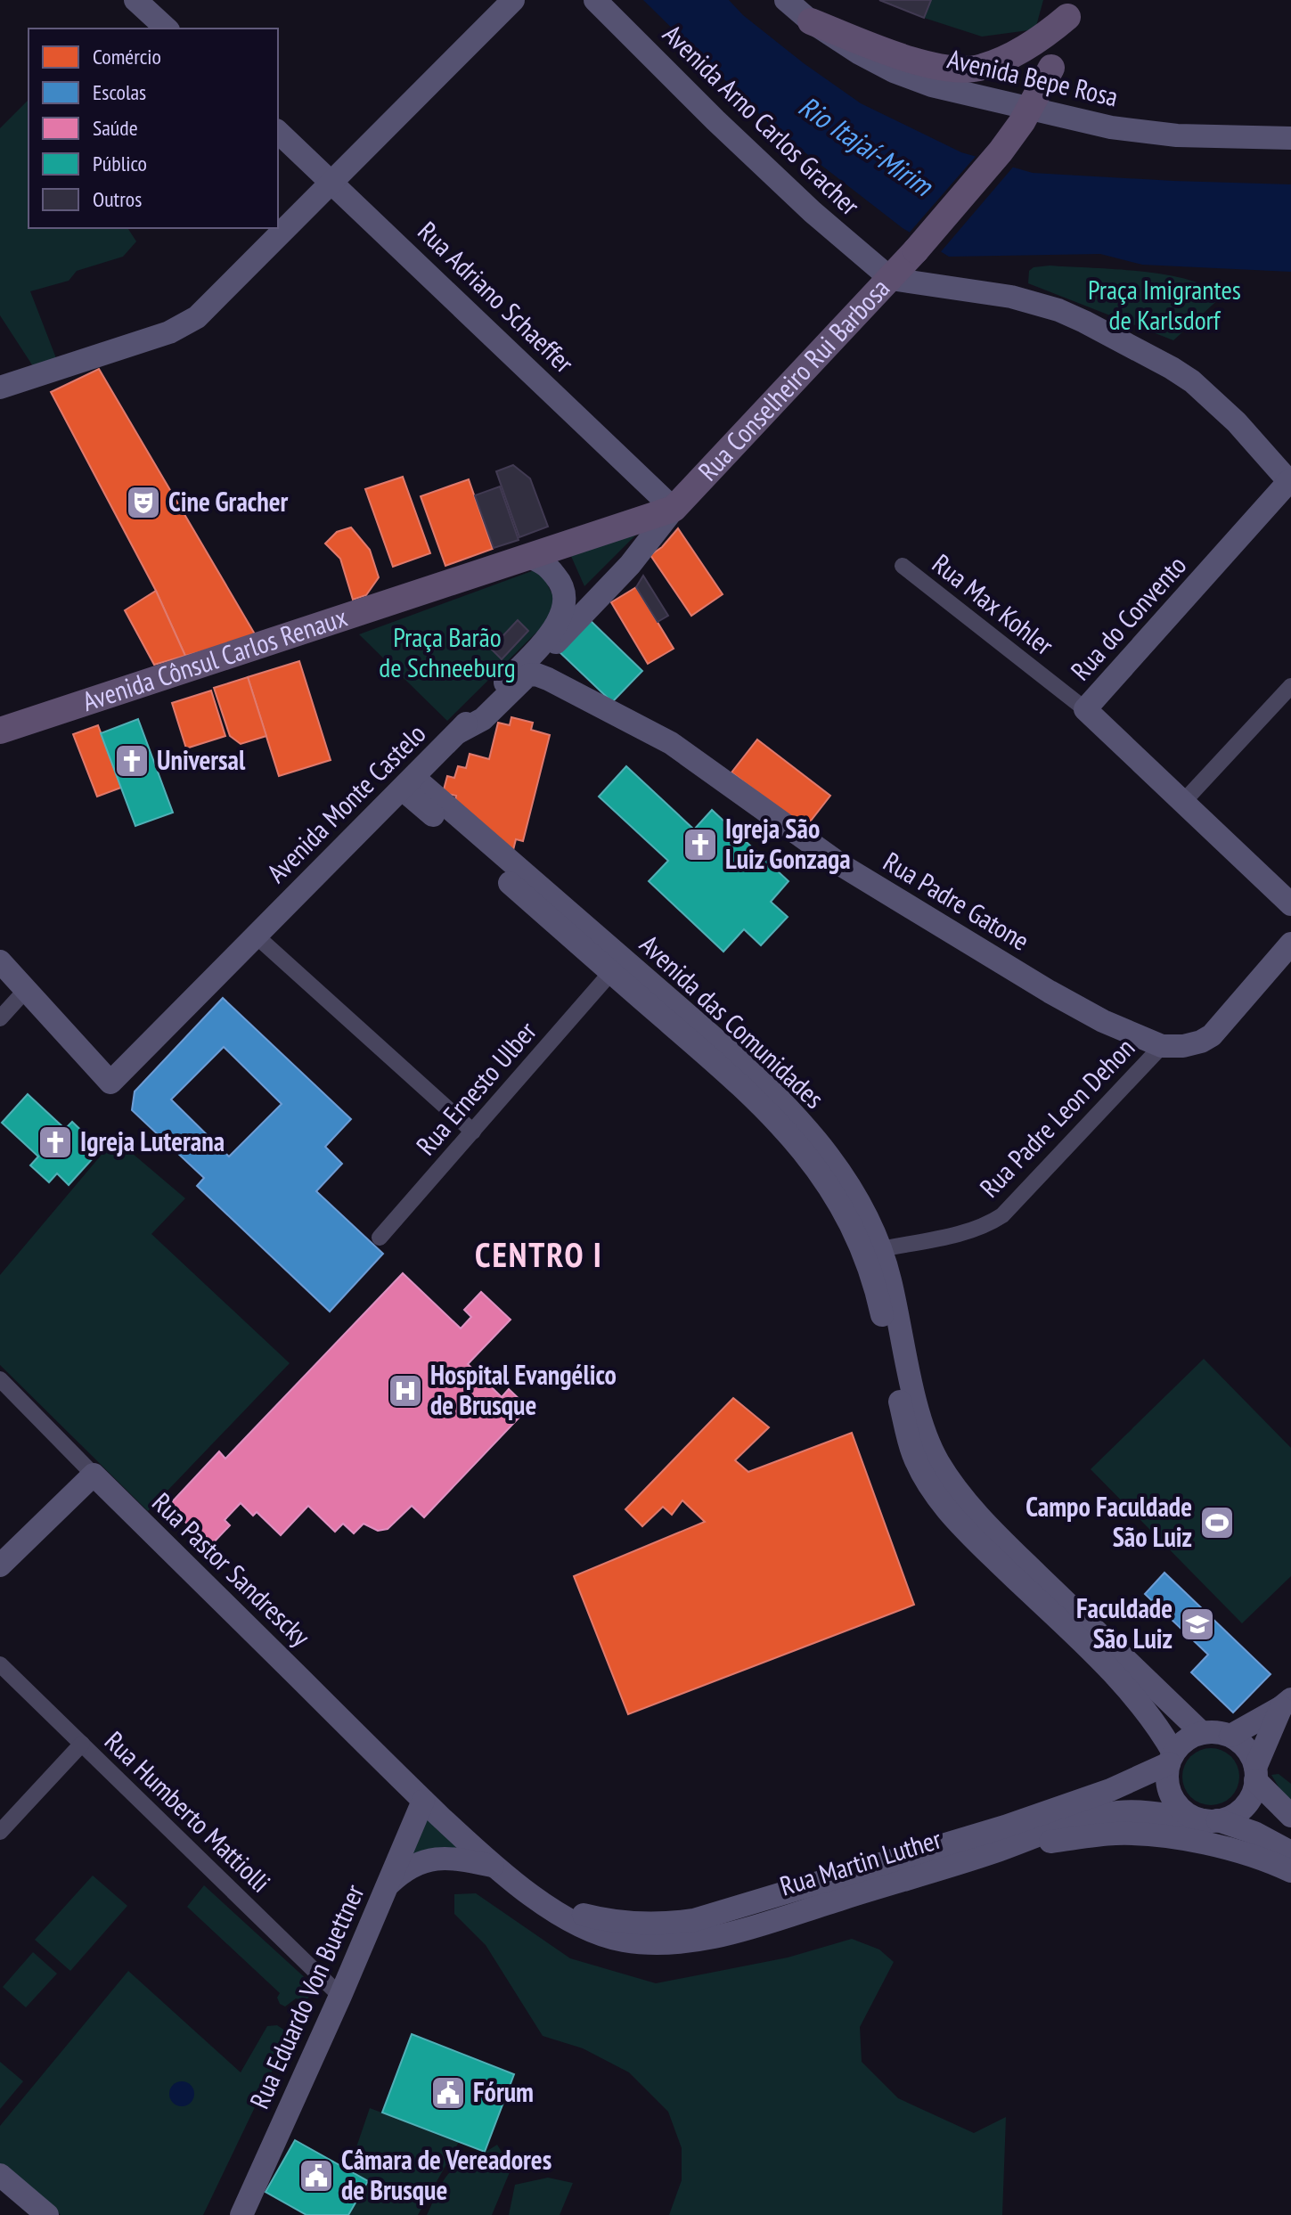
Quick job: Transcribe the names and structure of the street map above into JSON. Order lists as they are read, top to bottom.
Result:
{
  "streets": {
    "main road": [
      "Avenida Bepe Rosa",
      "Avenida Arno Carlos Gracher",
      "Rua Adriano Schaeffer",
      "Rua Conselheiro Rui Barbosa",
      "Rua do Convento",
      "Avenida Cônsul Carlos Renaux",
      "Avenida Monte Castelo",
      "Rua Padre Gatone",
      "Avenida das Comunidades",
      "Rua Pastor Sandrescky",
      "Rua Martin Luther",
      "Rua Eduardo Von Buettner"
    ],
    "street": [
      "Rua Max Kohler",
      "Rua Ernesto Ulber",
      "Rua Padre Leon Dehon",
      "Rua Humberto Mattiolli"
    ]
  },
  "crossings": [
    ["Avenida Arno Carlos Gracher", "Rua Conselheiro Rui Barbosa"],
    ["Rua Adriano Schaeffer", "Rua Conselheiro Rui Barbosa"],
    ["Rua Adriano Schaeffer", "Avenida Cônsul Carlos Renaux"],
    ["Rua Conselheiro Rui Barbosa", "Avenida Cônsul Carlos Renaux"],
    ["Rua Max Kohler", "Rua do Convento"],
    ["Avenida Cônsul Carlos Renaux", "Avenida Monte Castelo"],
    ["Avenida Monte Castelo", "Avenida das Comunidades"],
    ["Rua Padre Gatone", "Rua Padre Leon Dehon"],
    ["Avenida das Comunidades", "Rua Ernesto Ulber"],
    ["Avenida das Comunidades", "Rua Padre Leon Dehon"],
    ["Avenida das Comunidades", "Rua Martin Luther"],
    ["Rua Pastor Sandrescky", "Rua Martin Luther"],
    ["Rua Pastor Sandrescky", "Rua Eduardo Von Buettner"],
    ["Rua Humberto Mattiolli", "Rua Eduardo Von Buettner"],
    ["Rua Martin Luther", "Rua Eduardo Von Buettner"]
  ],
  "districts": ["CENTRO I"],
  "water": ["Rio Itajaí-Mirim"],
  "parks": ["Praça Imigrantes de Karlsdorf", "Praça Barão de Schneeburg"],
  "places": {
    "theatre": ["Cine Gracher"],
    "church": ["Universal", "Igreja São Luiz Gonzaga", "Igreja Luterana"],
    "hospital": ["Hospital Evangélico de Brusque"],
    "sports": ["Campo Faculdade São Luiz"],
    "school or university": ["Faculdade São Luiz"],
    "public building": ["Fórum", "Câmara de Vereadores de Brusque"]
  },
  "legend": [
    "Comércio",
    "Escolas",
    "Saúde",
    "Público",
    "Outros"
  ]
}
